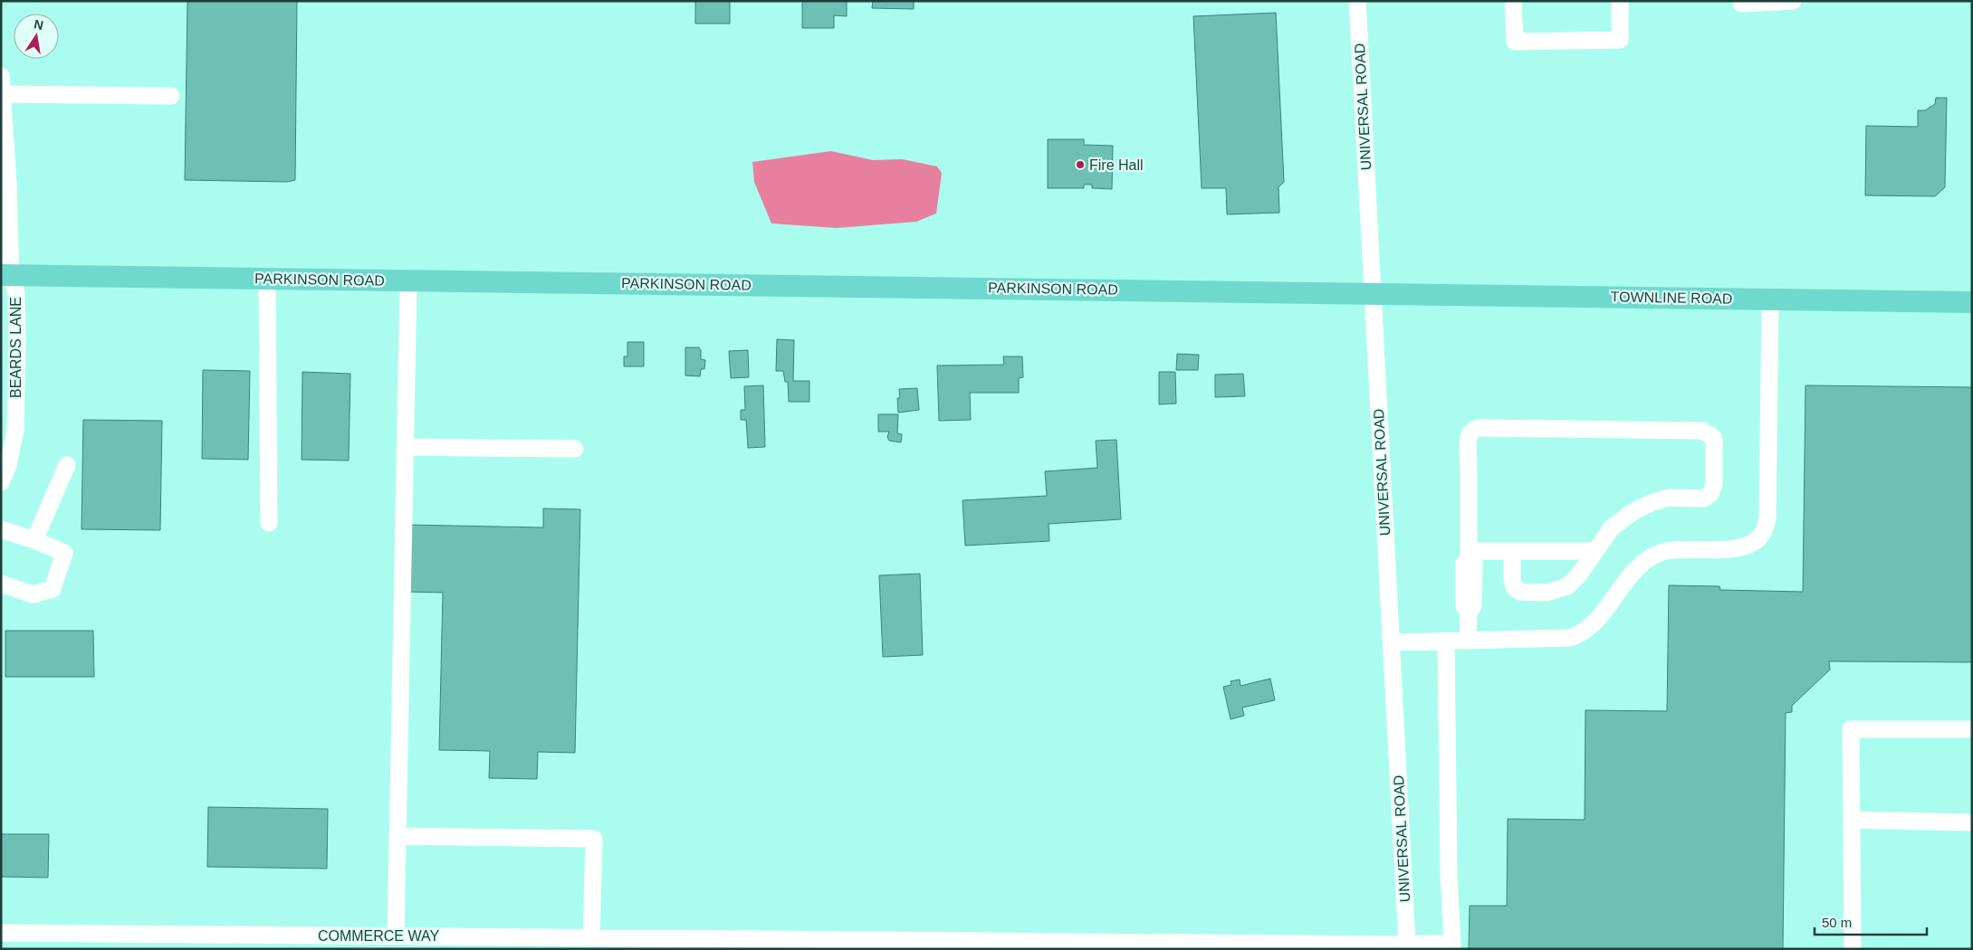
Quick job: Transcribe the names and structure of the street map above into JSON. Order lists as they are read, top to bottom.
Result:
{
  "streets": {
    "main road": ["PARKINSON ROAD", "TOWNLINE ROAD"],
    "street": ["UNIVERSAL ROAD", "BEARDS LANE", "COMMERCE WAY"]
  },
  "crossings": [
    ["UNIVERSAL ROAD", "PARKINSON ROAD"],
    ["UNIVERSAL ROAD", "TOWNLINE ROAD"],
    ["UNIVERSAL ROAD", "COMMERCE WAY"],
    ["PARKINSON ROAD", "TOWNLINE ROAD"],
    ["PARKINSON ROAD", "BEARDS LANE"]
  ],
  "places": ["Fire Hall"],
  "scale_bar": "50 m",
  "north": "top"
}
